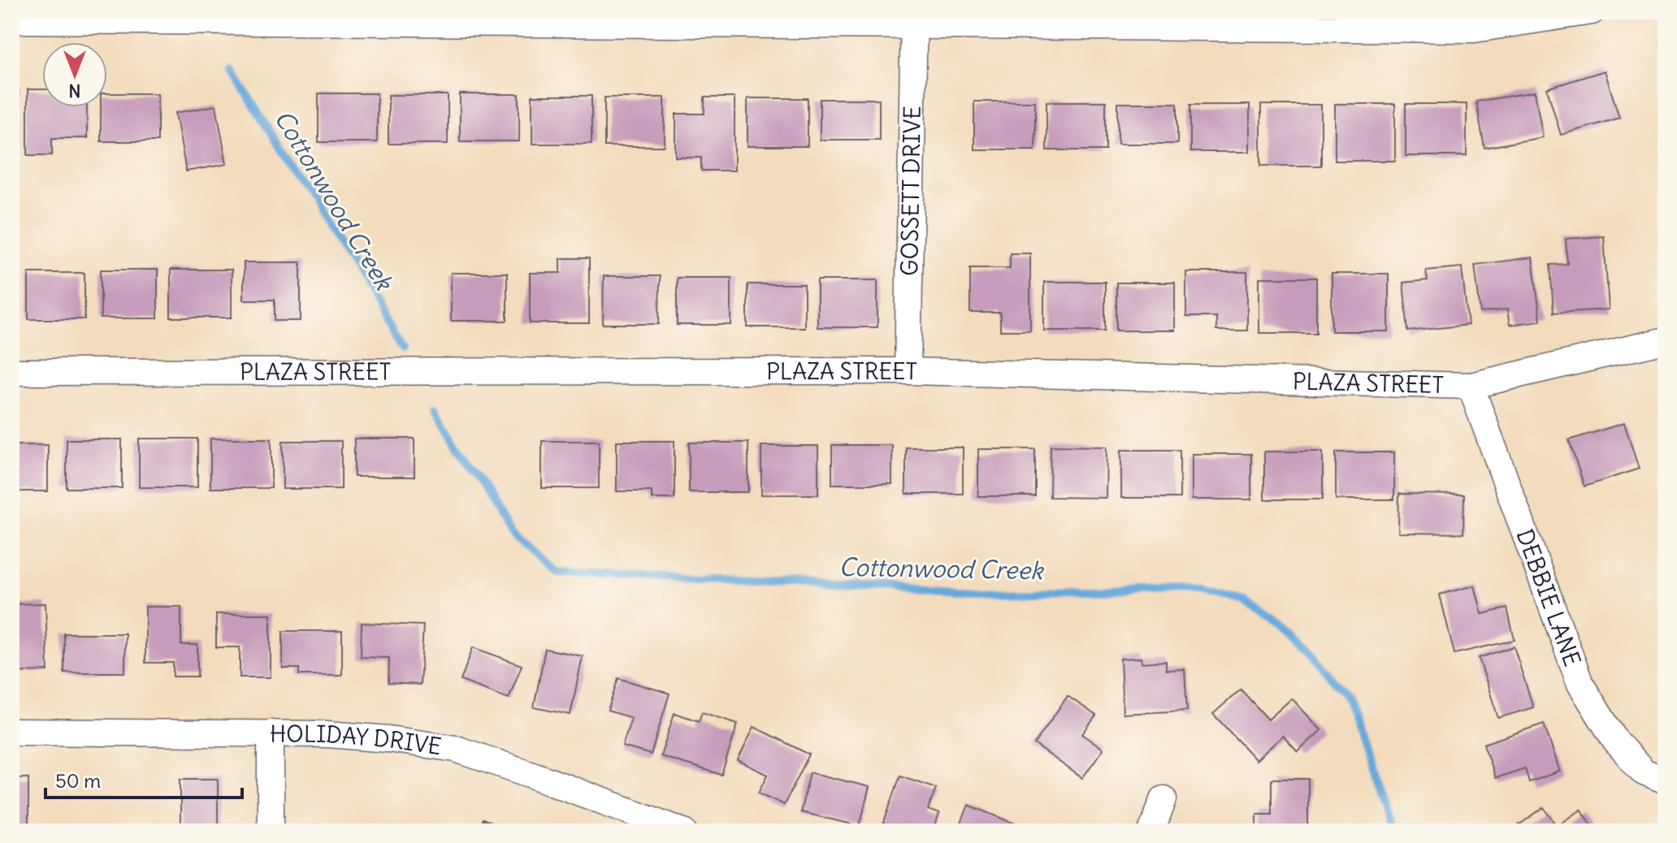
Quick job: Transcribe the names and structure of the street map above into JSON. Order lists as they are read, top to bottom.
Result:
{
  "streets": {
    "street": [
      "GOSSETT DRIVE",
      "PLAZA STREET",
      "DEBBIE LANE",
      "HOLIDAY DRIVE"
    ]
  },
  "crossings": [
    ["GOSSETT DRIVE", "PLAZA STREET"],
    ["PLAZA STREET", "DEBBIE LANE"]
  ],
  "water": ["Cottonwood Creek"],
  "scale_bar": "50 m",
  "north": "bottom"
}
